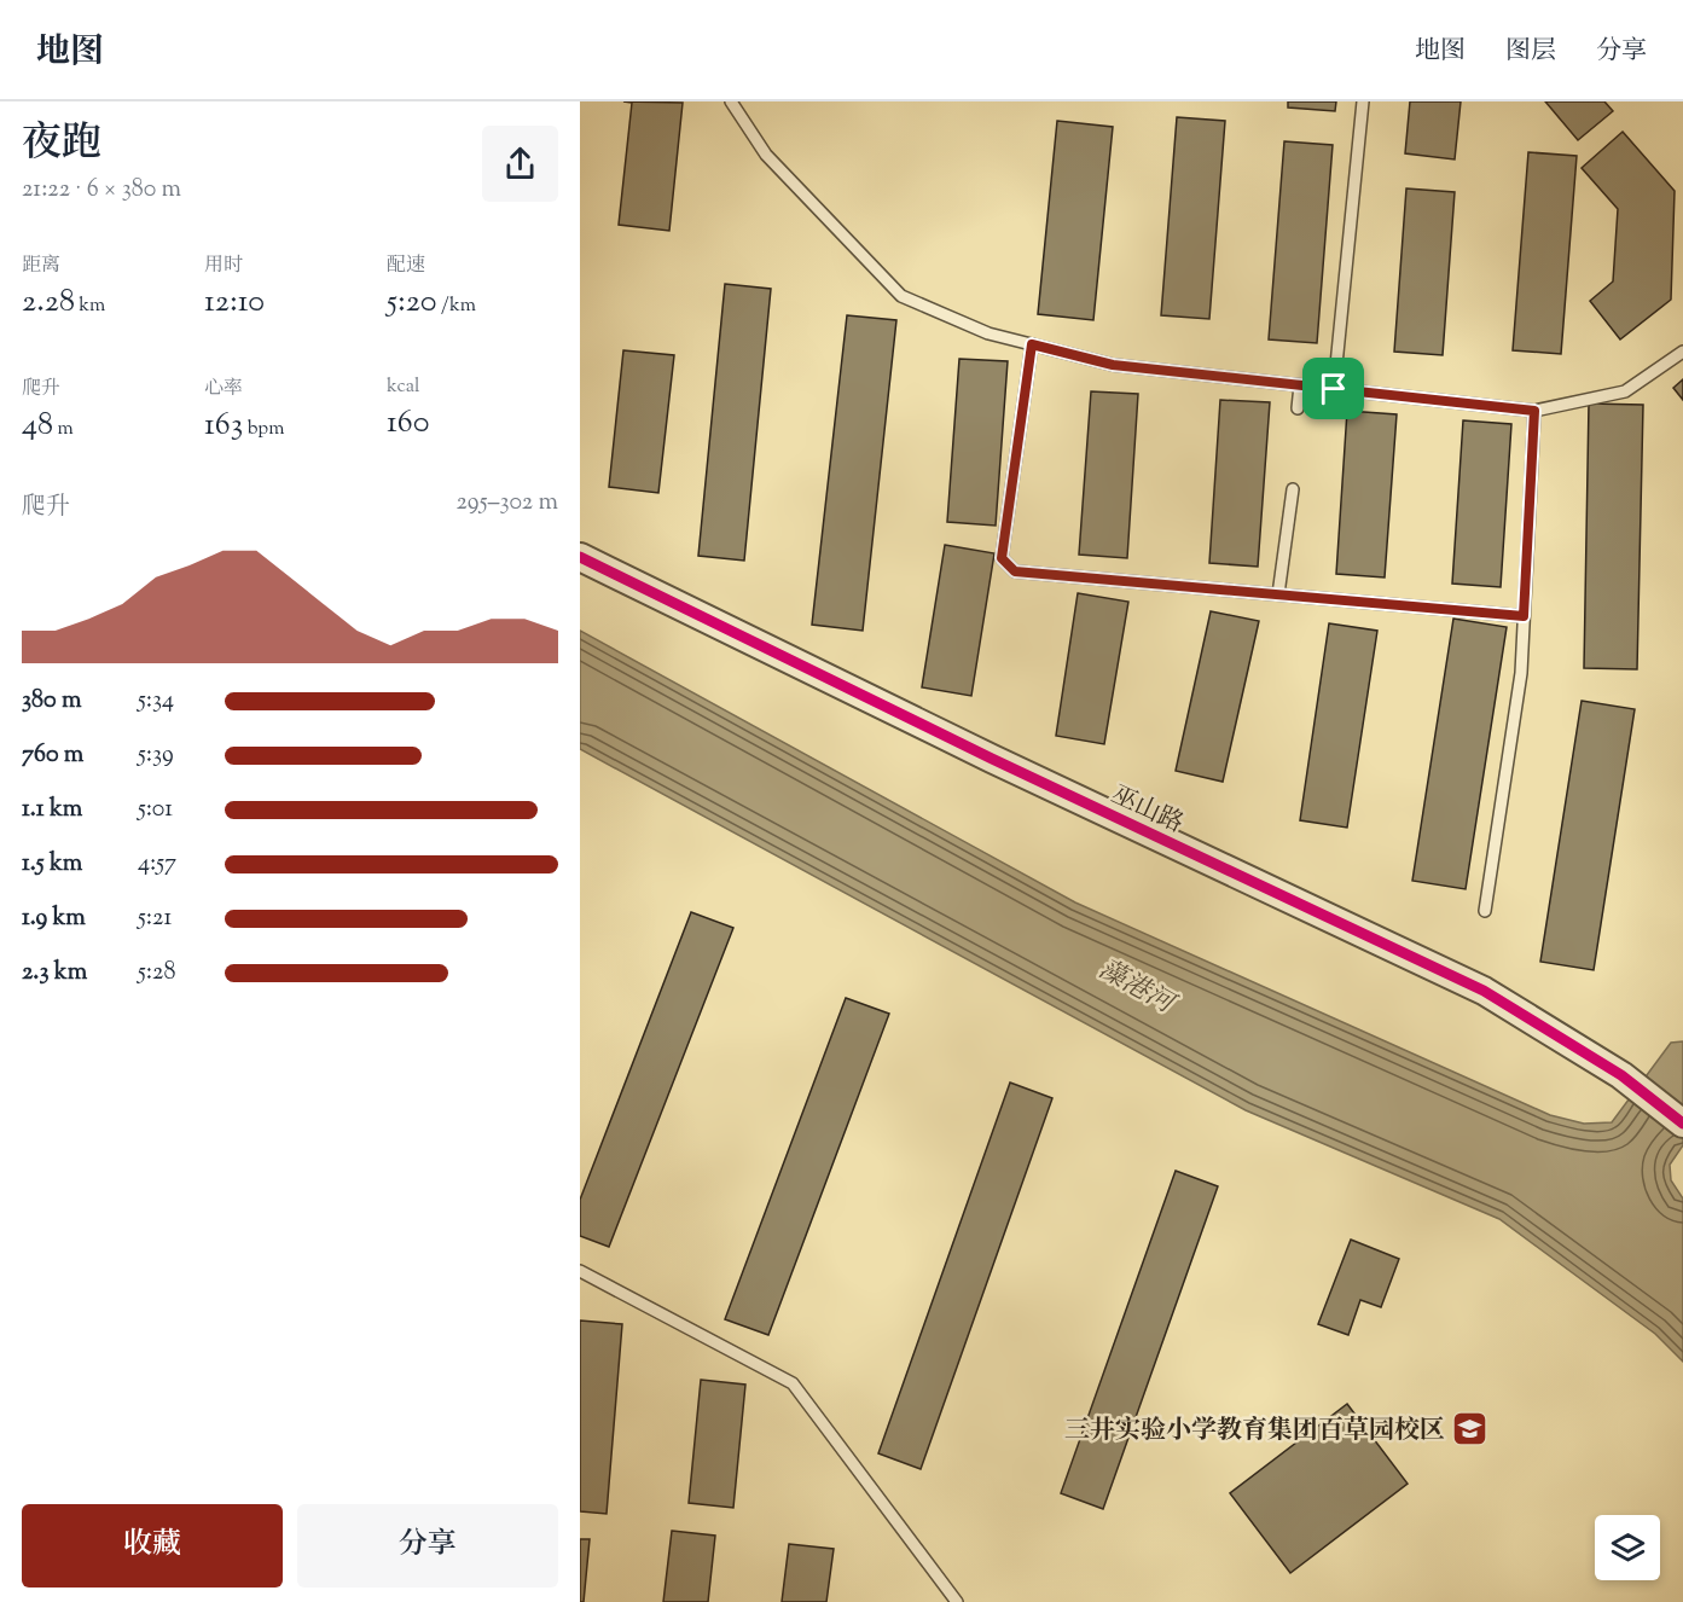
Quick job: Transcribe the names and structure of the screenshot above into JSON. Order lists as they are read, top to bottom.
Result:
{
  "streets": {
    "street": ["巫山路"]
  },
  "water": ["藻港河"],
  "places": {
    "school or university": ["三井实验小学教育集团百草园校区"]
  },
  "page": {
    "header": "地图",
    "nav": ["地图", "图层", "分享"],
    "heading": ["夜跑", "21:22 · 6 × 380 m"],
    "stats": [
      ["距离", "2.28 km"],
      ["用时", "12:10"],
      ["配速", "5:20 /km"],
      ["爬升", "48 m"],
      ["心率", "163 bpm"],
      ["kcal", "160"]
    ],
    "chart": ["爬升", "295–302 m"],
    "list": [
      {
        "name": "380 m",
        "note": "5:34"
      },
      {
        "name": "760 m",
        "note": "5:39"
      },
      {
        "name": "1.1 km",
        "note": "5:01"
      },
      {
        "name": "1.5 km",
        "note": "4:57"
      },
      {
        "name": "1.9 km",
        "note": "5:21"
      },
      {
        "name": "2.3 km",
        "note": "5:28"
      }
    ],
    "buttons": ["收藏", "分享"]
  }
}
